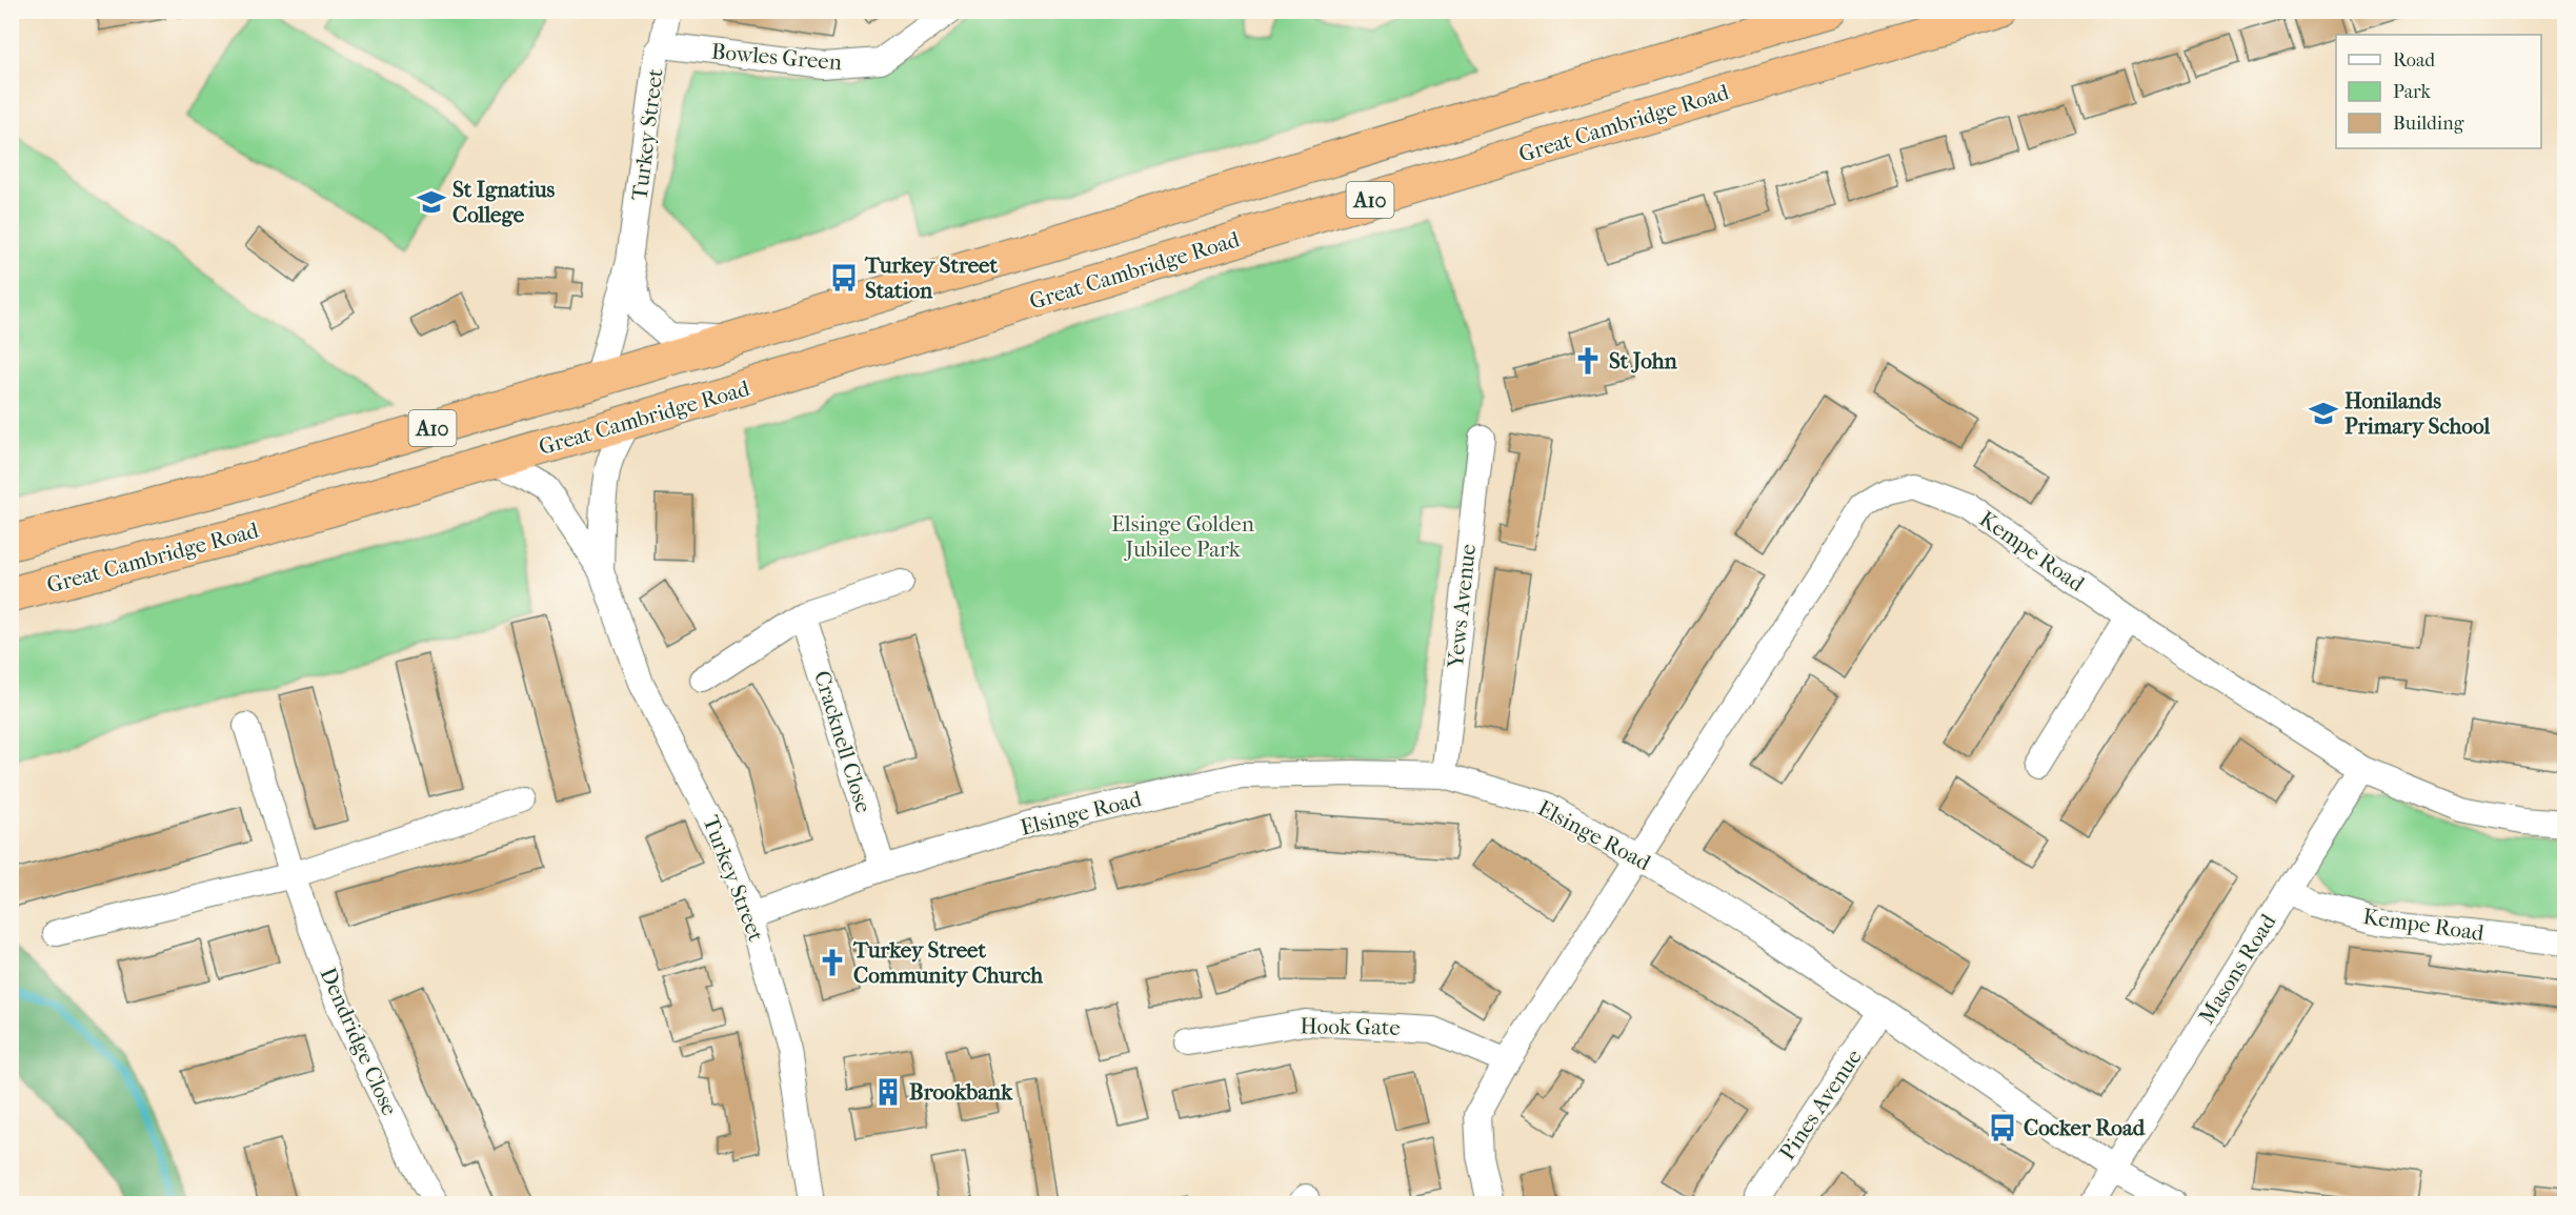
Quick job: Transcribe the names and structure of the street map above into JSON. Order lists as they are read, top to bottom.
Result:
{
  "streets": {
    "highway": ["Great Cambridge Road", "A10"],
    "street": [
      "Bowles Green",
      "Turkey Street",
      "Kempe Road",
      "Yews Avenue",
      "Cracknell Close",
      "Elsinge Road",
      "Masons Road",
      "Hook Gate",
      "Dendridge Close",
      "Pines Avenue"
    ]
  },
  "crossings": [
    ["Bowles Green", "Turkey Street"],
    ["Great Cambridge Road", "Turkey Street"],
    ["Turkey Street", "A10"],
    ["Turkey Street", "Elsinge Road"],
    ["Kempe Road", "Elsinge Road"],
    ["Kempe Road", "Masons Road"],
    ["Yews Avenue", "Elsinge Road"],
    ["Cracknell Close", "Elsinge Road"],
    ["Elsinge Road", "Masons Road"],
    ["Elsinge Road", "Pines Avenue"]
  ],
  "parks": ["Elsinge Golden Jubilee Park"],
  "places": {
    "school or university": ["St Ignatius College", "Honilands Primary School"],
    "bus stop": ["Turkey Street Station", "Cocker Road"],
    "church": ["St John", "Turkey Street Community Church"],
    "building": ["Brookbank"]
  },
  "legend": ["Road", "Park", "Building"]
}
